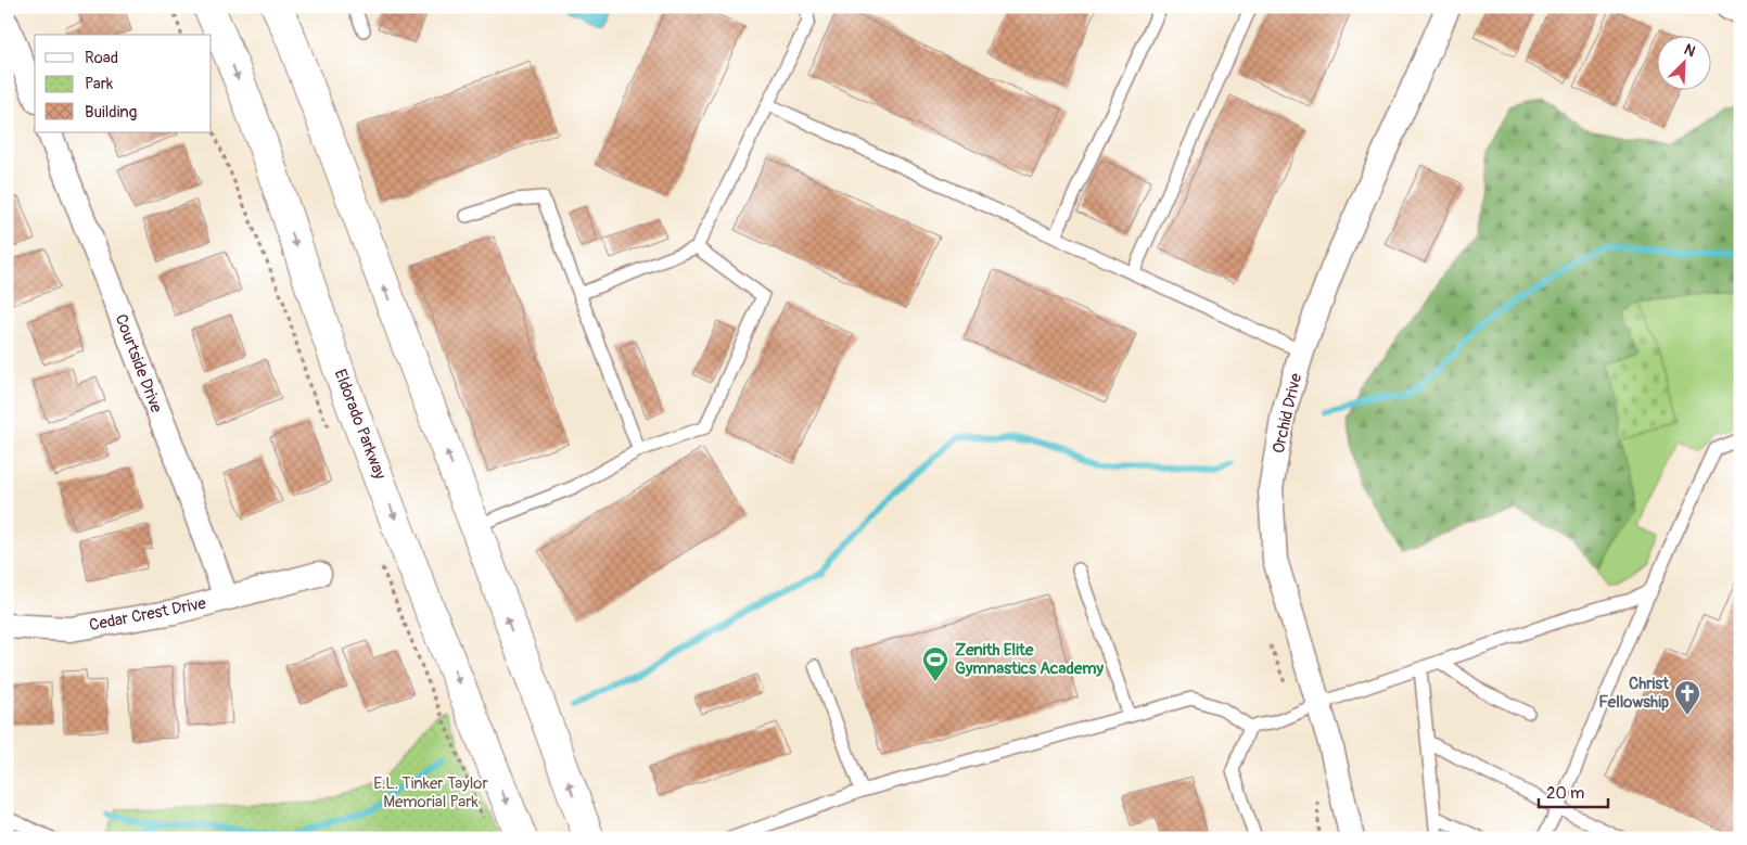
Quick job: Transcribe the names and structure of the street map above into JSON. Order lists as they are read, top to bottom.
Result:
{
  "streets": {
    "main road": ["Eldorado Parkway"],
    "street": ["Courtside Drive", "Orchid Drive", "Cedar Crest Drive"]
  },
  "crossings": [
    ["Courtside Drive", "Cedar Crest Drive"]
  ],
  "parks": ["E.L. Tinker Taylor Memorial Park"],
  "places": {
    "sports": ["Zenith Elite Gymnastics Academy"],
    "church": ["Christ Fellowship"]
  },
  "legend": ["Road", "Park", "Building"],
  "scale_bar": "20 m",
  "north": "top right"
}
